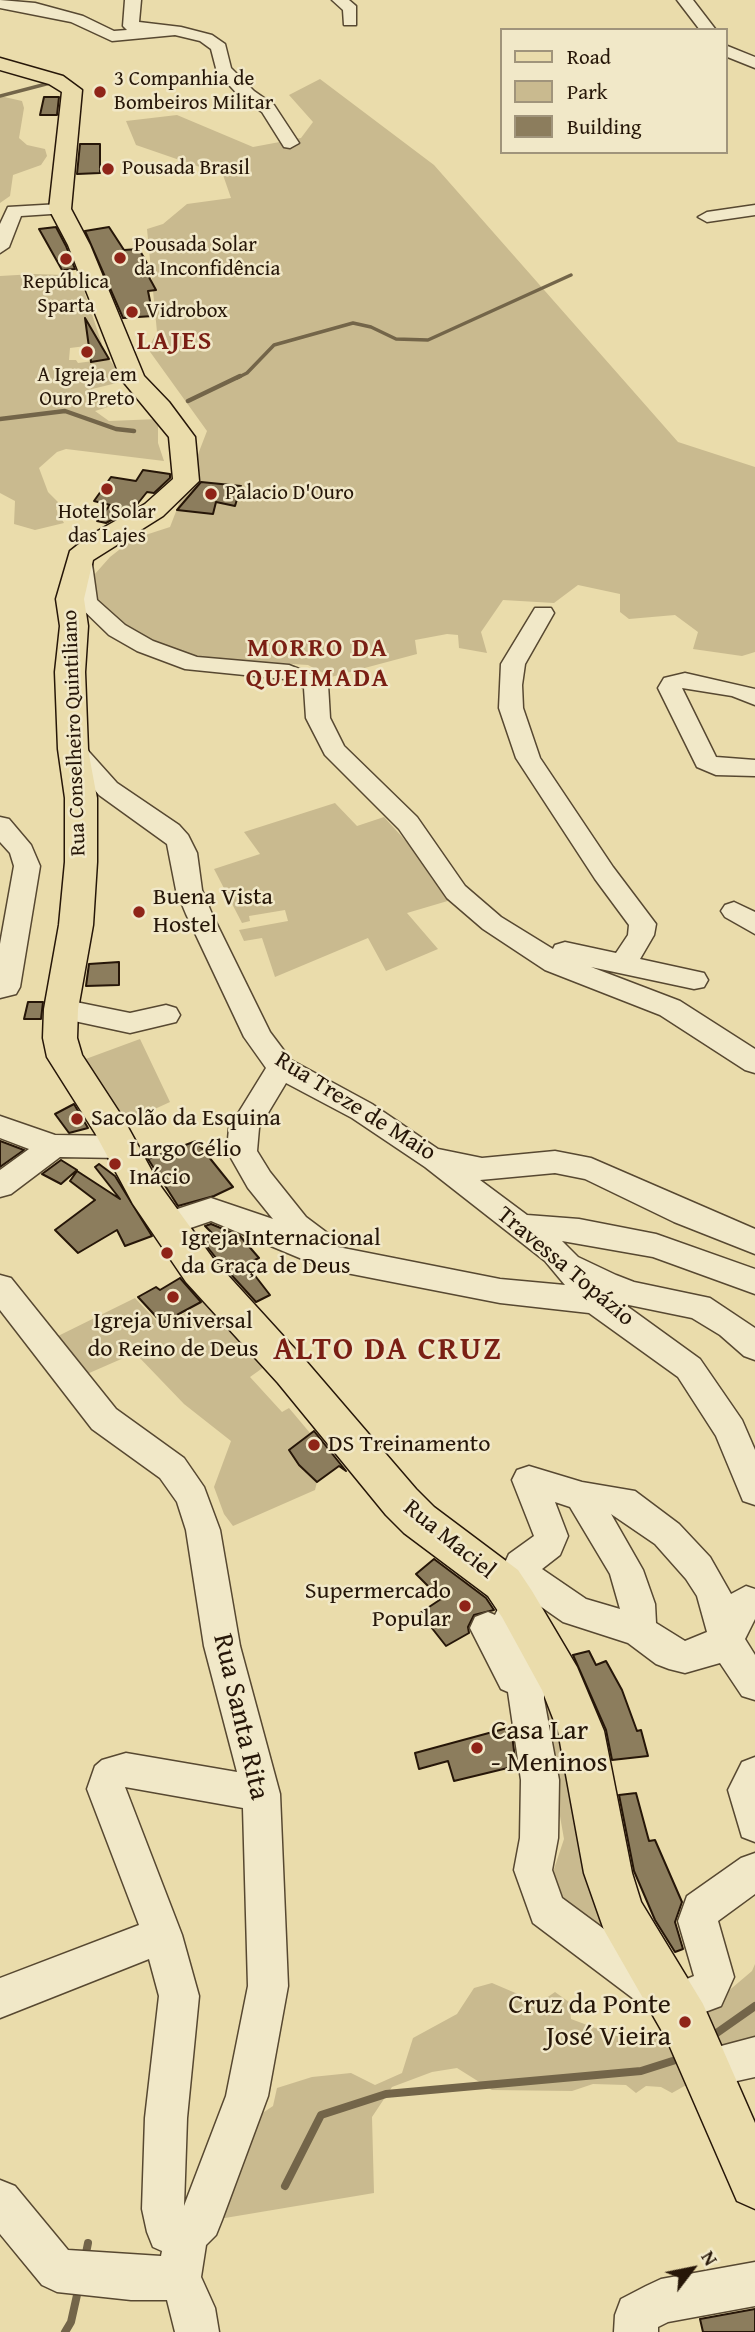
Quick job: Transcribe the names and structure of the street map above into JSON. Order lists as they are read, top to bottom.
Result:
{
  "streets": {
    "main road": ["Rua Conselheiro Quintiliano", "Rua Maciel"],
    "street": ["Rua Treze de Maio", "Travessa Topázio", "Rua Santa Rita"]
  },
  "crossings": [
    ["Rua Conselheiro Quintiliano", "Rua Treze de Maio"],
    ["Rua Conselheiro Quintiliano", "Rua Maciel"],
    ["Rua Treze de Maio", "Travessa Topázio"]
  ],
  "districts": ["LAJES", "MORRO DA QUEIMADA", "ALTO DA CRUZ"],
  "places": [
    "3 Companhia de Bombeiros Militar",
    "Pousada Brasil",
    "Pousada Solar da Inconfidência",
    "República Sparta",
    "Vidrobox",
    "A Igreja em Ouro Preto",
    "Hotel Solar das Lajes",
    "Palacio D'Ouro",
    "Buena Vista Hostel",
    "Sacolão da Esquina",
    "Largo Célio Inácio",
    "Igreja Internacional da Graça de Deus",
    "Igreja Universal do Reino de Deus",
    "DS Treinamento",
    "Supermercado Popular",
    "Casa Lar - Meninos",
    "Cruz da Ponte José Vieira"
  ],
  "legend": ["Road", "Park", "Building"],
  "north": "top right"
}
